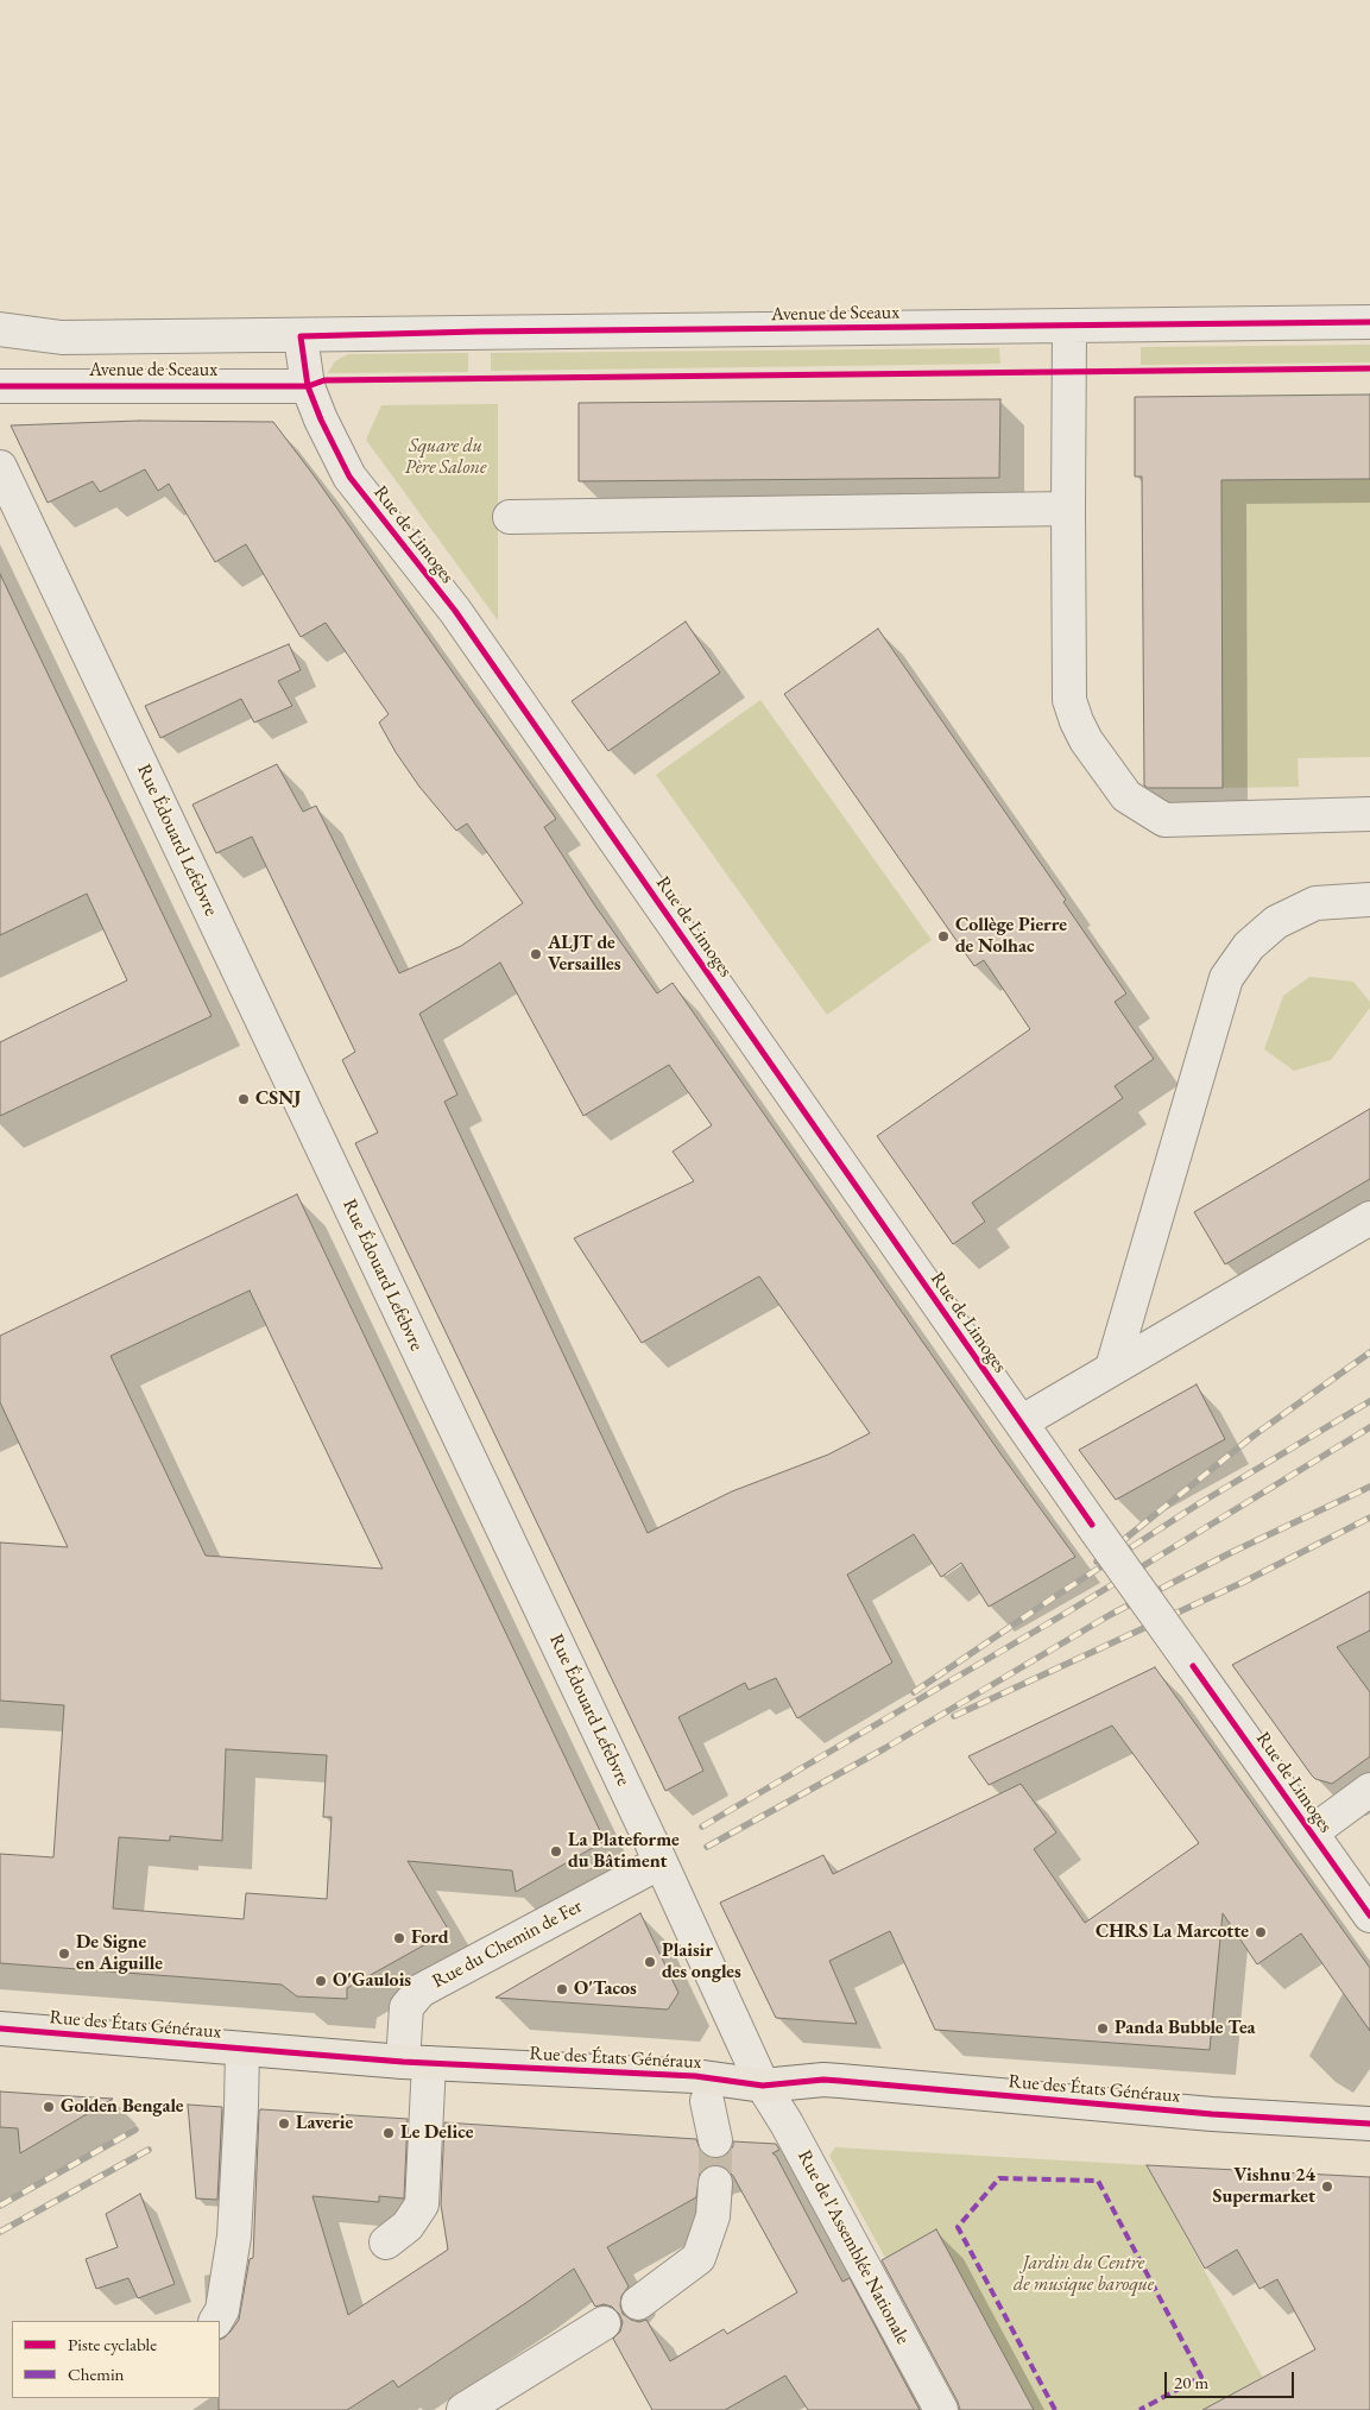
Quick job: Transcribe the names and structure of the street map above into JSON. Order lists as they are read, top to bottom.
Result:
{
  "streets": {
    "main road": ["Rue des États Généraux"],
    "street": [
      "Avenue de Sceaux",
      "Rue de Limoges",
      "Rue Édouard Lefebvre",
      "Rue du Chemin de Fer",
      "Rue de l'Assemblée Nationale"
    ]
  },
  "crossings": [
    ["Avenue de Sceaux", "Rue de Limoges"],
    ["Rue Édouard Lefebvre", "Rue du Chemin de Fer"],
    ["Rue Édouard Lefebvre", "Rue des États Généraux"],
    ["Rue Édouard Lefebvre", "Rue de l'Assemblée Nationale"],
    ["Rue du Chemin de Fer", "Rue des États Généraux"],
    ["Rue des États Généraux", "Rue de l'Assemblée Nationale"]
  ],
  "parks": ["Square du Père Salone", "Jardin du Centre de musique baroque"],
  "places": [
    "Collège Pierre de Nolhac",
    "ALJT de Versailles",
    "CSNJ",
    "La Plateforme du Bâtiment",
    "CHRS La Marcotte",
    "Ford",
    "De Signe en Aiguille",
    "Plaisir des ongles",
    "O'Gaulois",
    "O'Tacos",
    "Panda Bubble Tea",
    "Golden Bengale",
    "Laverie",
    "Le Delice",
    "Vishnu 24 Supermarket"
  ],
  "legend": ["Piste cyclable", "Chemin"],
  "scale_bar": "20 m"
}
